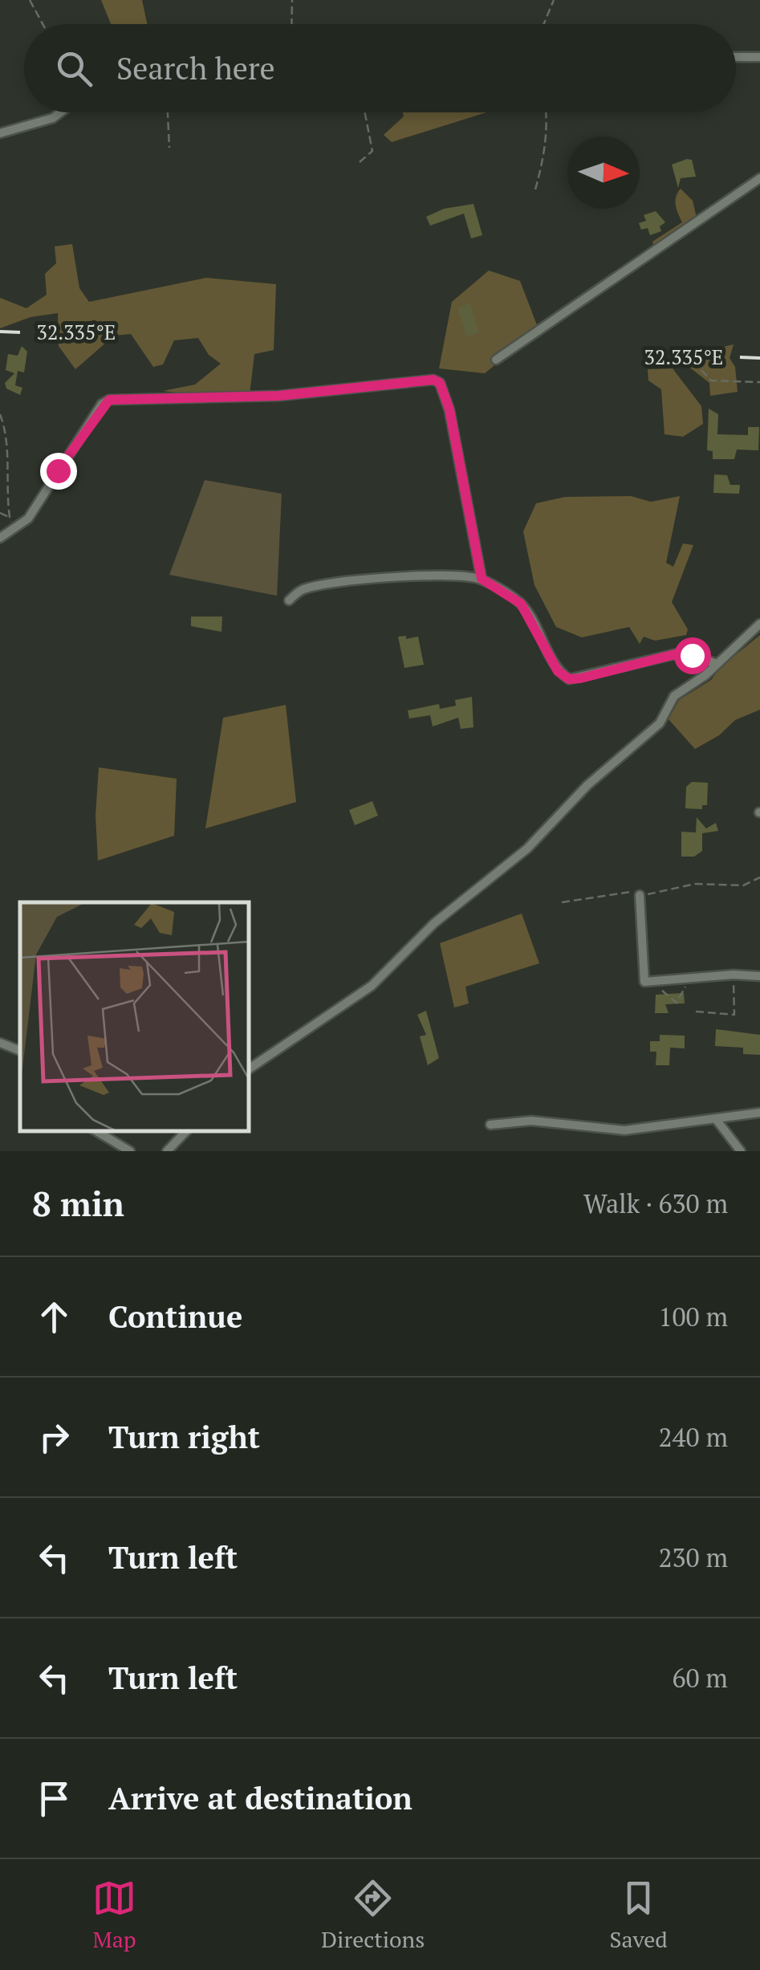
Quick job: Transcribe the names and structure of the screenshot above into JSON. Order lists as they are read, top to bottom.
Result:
{
  "north": "right",
  "page": {
    "search": "Search here",
    "heading": ["8 min", "Walk · 630 m"],
    "list": [
      ["Continue", "100 m"],
      ["Turn right", "240 m"],
      ["Turn left", "230 m"],
      ["Turn left", "60 m"],
      "Arrive at destination"
    ],
    "nav": ["Map", "Directions", "Saved"]
  },
  "coordinates": ["32.335°E"]
}
